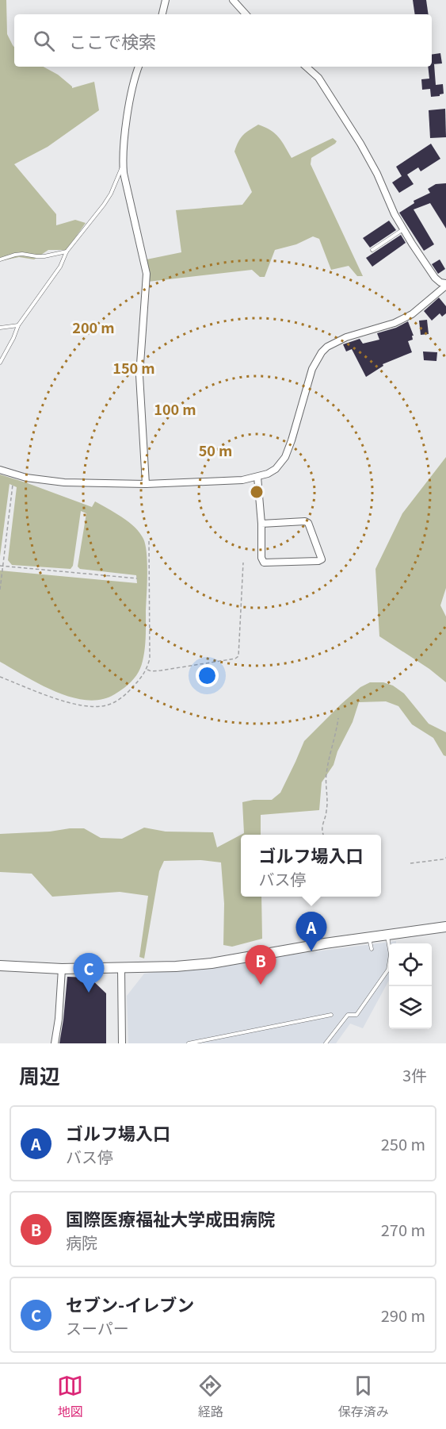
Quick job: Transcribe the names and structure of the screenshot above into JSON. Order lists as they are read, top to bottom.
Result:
{
  "page": {
    "search": "ここで検索",
    "popup": ["ゴルフ場入口", "バス停"],
    "pins": ["A", "B", "C"],
    "heading": ["周辺", "3件"],
    "list": [
      {
        "mark": "A",
        "name": "ゴルフ場入口",
        "note": "バス停",
        "value": "250 m"
      },
      {
        "mark": "B",
        "name": "国際医療福祉大学成田病院",
        "note": "病院",
        "value": "270 m"
      },
      {
        "mark": "C",
        "name": "セブン-イレブン",
        "note": "スーパー",
        "value": "290 m"
      }
    ],
    "nav": ["地図", "経路", "保存済み"]
  },
  "rings": [
    "200 m",
    "150 m",
    "100 m",
    "50 m"
  ]
}
